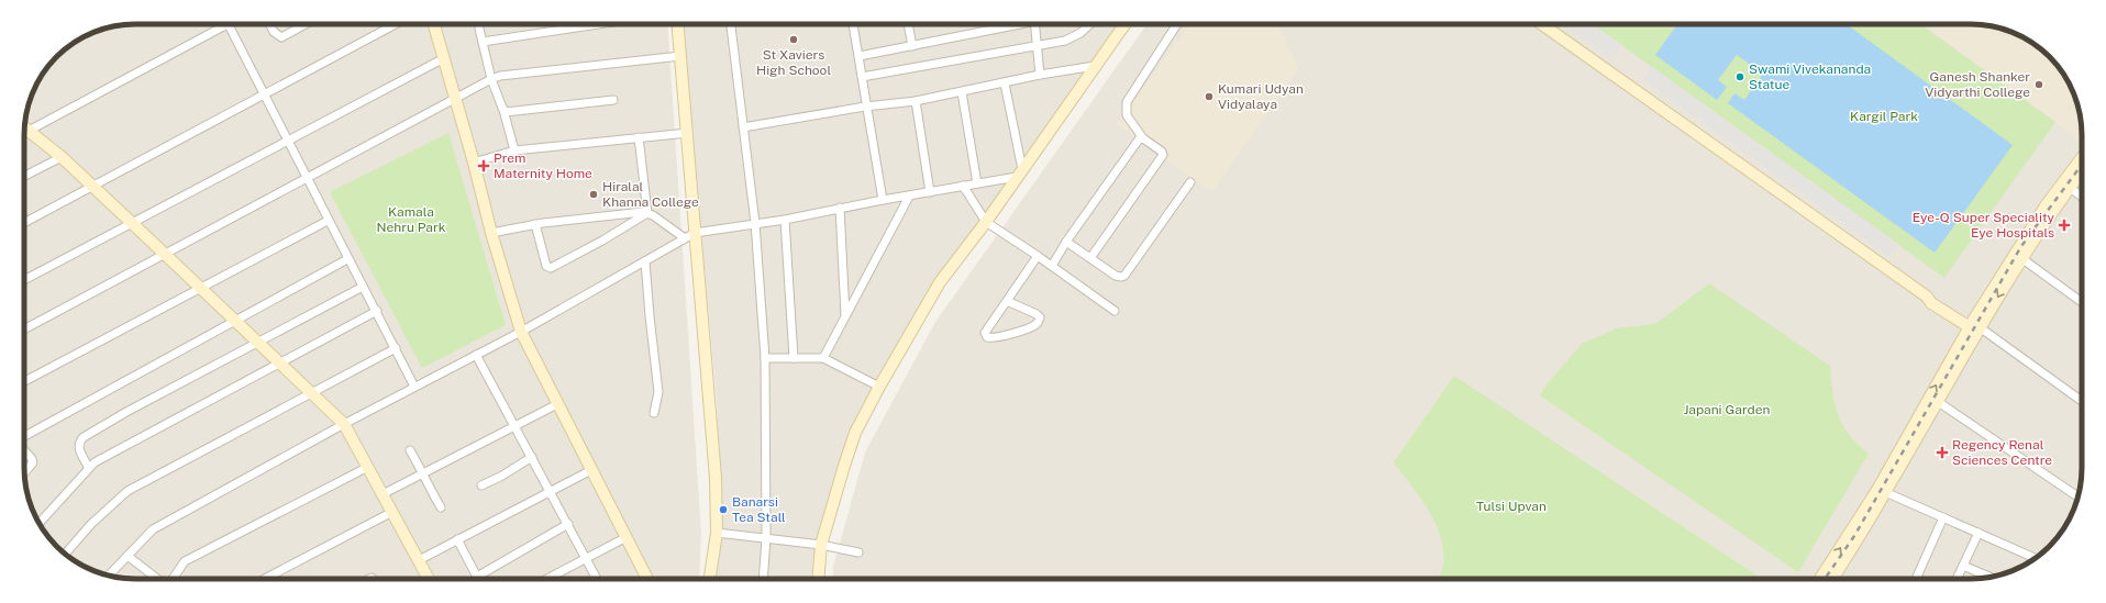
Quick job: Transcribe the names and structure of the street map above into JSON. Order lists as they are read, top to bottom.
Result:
{
  "parks": [
    "Kargil Park",
    "Kamala Nehru Park",
    "Japani Garden",
    "Tulsi Upvan"
  ],
  "places": {
    "other": [
      "St Xaviers High School",
      "Swami Vivekananda Statue",
      "Ganesh Shanker Vidyarthi College",
      "Kumari Udyan Vidyalaya",
      "Hiralal Khanna College",
      "Banarsi Tea Stall"
    ],
    "health": ["Prem Maternity Home", "Eye-Q Super Speciality Eye Hospitals", "Regency Renal Sciences Centre"]
  }
}
